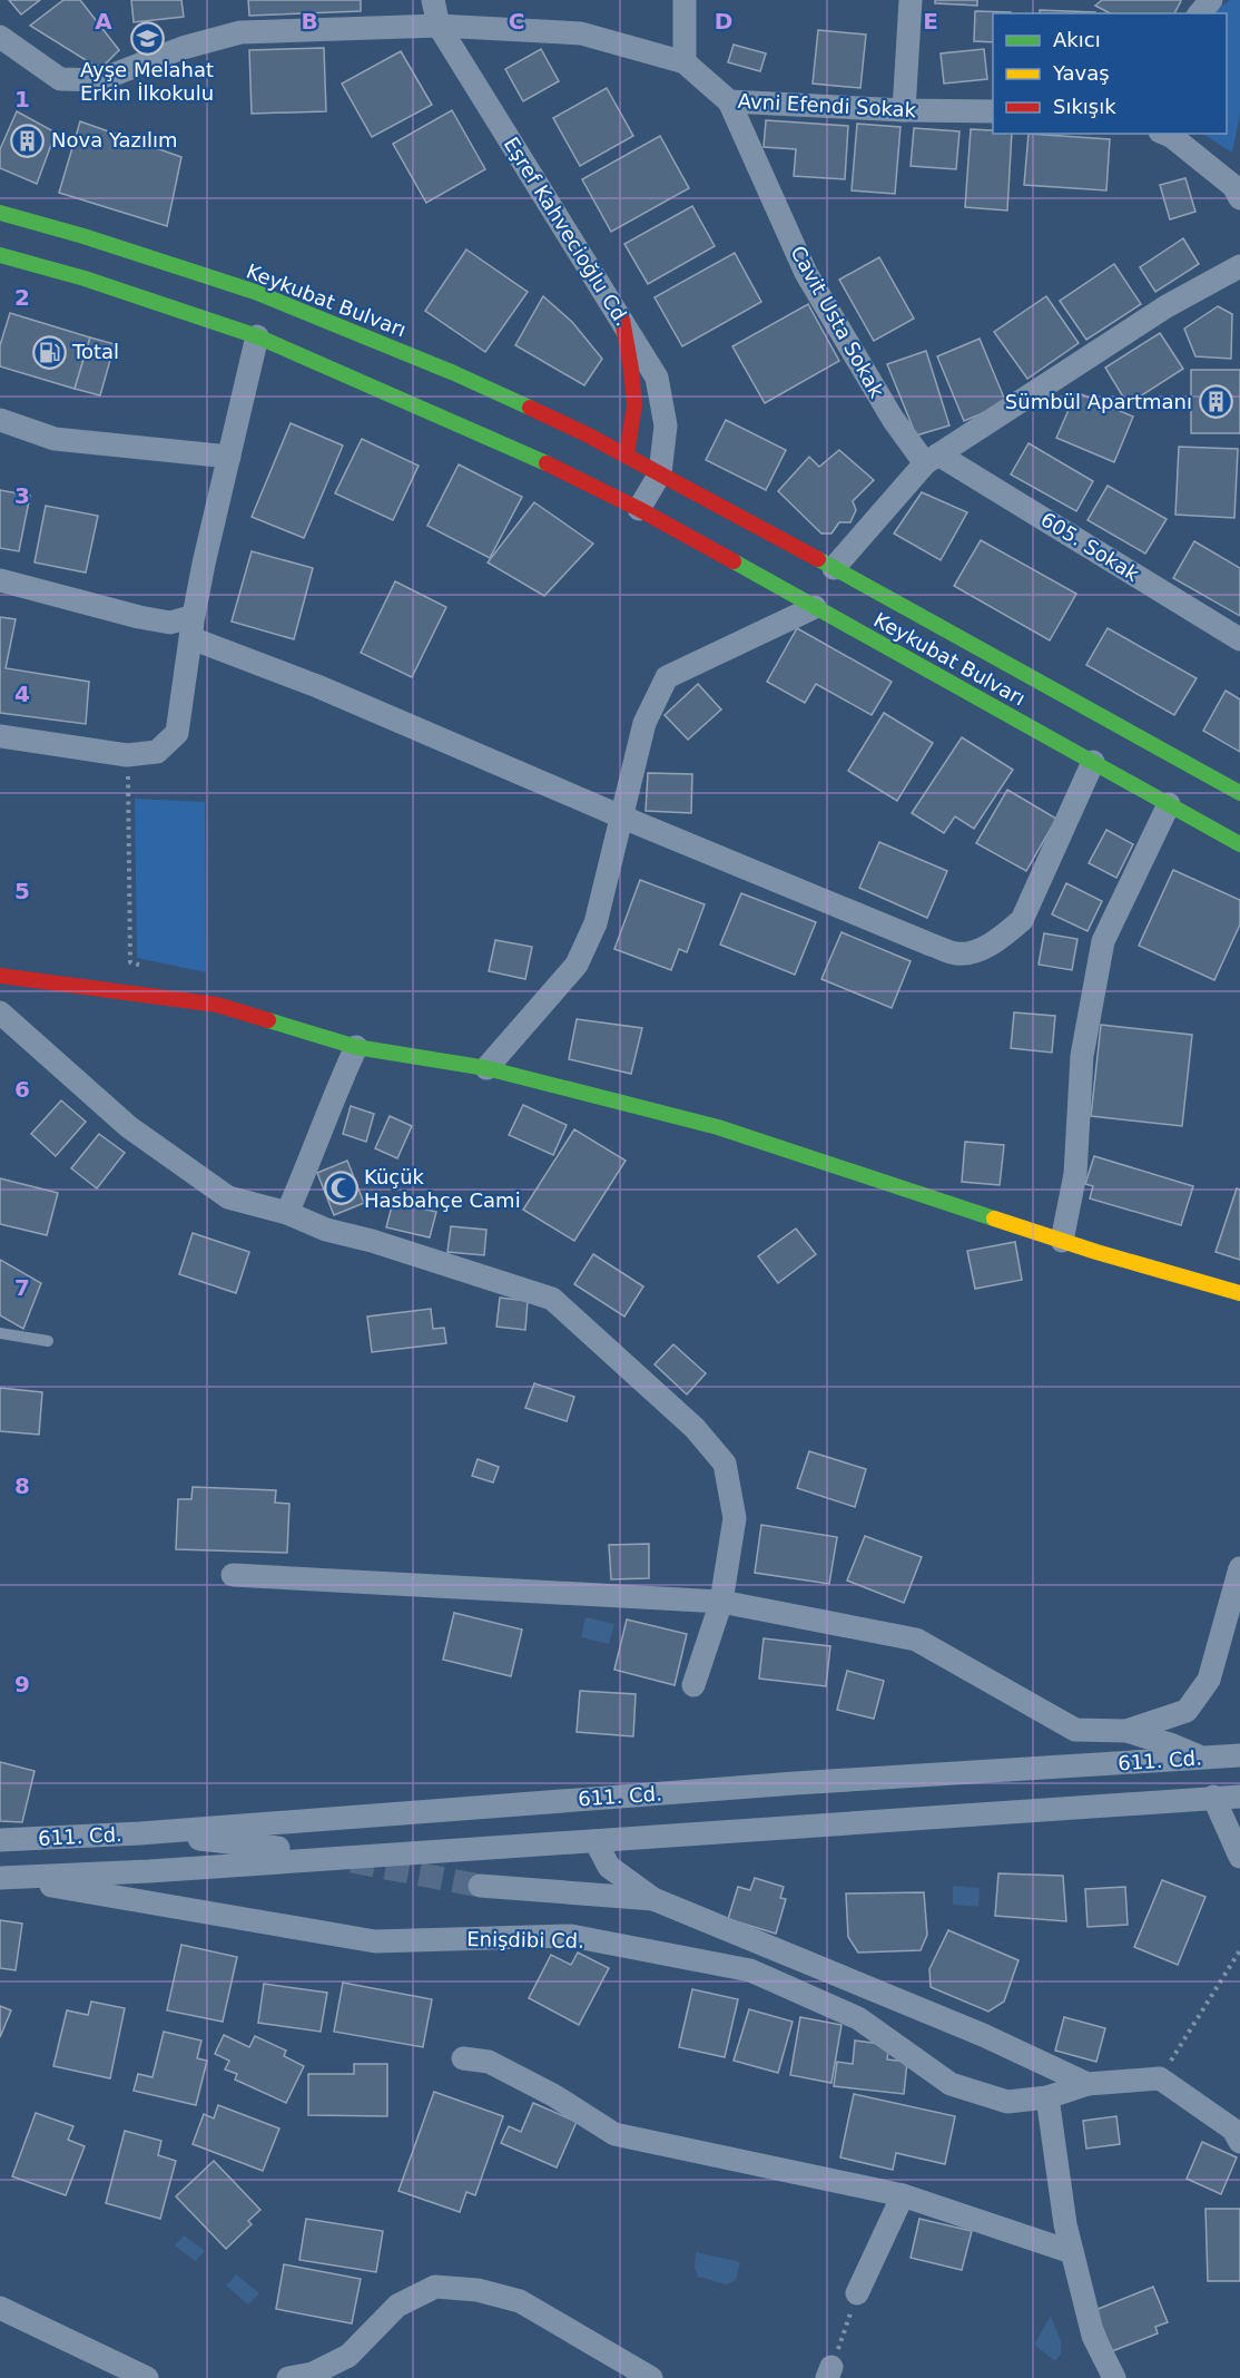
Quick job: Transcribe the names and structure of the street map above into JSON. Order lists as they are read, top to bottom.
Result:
{
  "streets": {
    "main road": ["Keykubat Bulvarı"],
    "street": [
      "Avni Efendi Sokak",
      "Eşref Kahvecioğlu Cd.",
      "Cavit Usta Sokak",
      "605. Sokak",
      "611. Cd.",
      "Enişdibi Cd."
    ]
  },
  "crossings": [
    ["Avni Efendi Sokak", "Eşref Kahvecioğlu Cd."],
    ["Avni Efendi Sokak", "Cavit Usta Sokak"],
    ["Eşref Kahvecioğlu Cd.", "Keykubat Bulvarı"],
    ["Cavit Usta Sokak", "605. Sokak"],
    ["611. Cd.", "Enişdibi Cd."]
  ],
  "places": {
    "school or university": ["Ayşe Melahat Erkin İlkokulu"],
    "building": ["Nova Yazılım", "Sümbül Apartmanı"],
    "fuel station": ["Total"],
    "mosque": ["Küçük Hasbahçe Cami"]
  },
  "legend": ["Akıcı", "Yavaş", "Sıkışık"],
  "grid": {
    "columns": [
      "A",
      "B",
      "C",
      "D",
      "E"
    ],
    "rows": [
      "1",
      "2",
      "3",
      "4",
      "5",
      "6",
      "7",
      "8",
      "9"
    ]
  }
}
